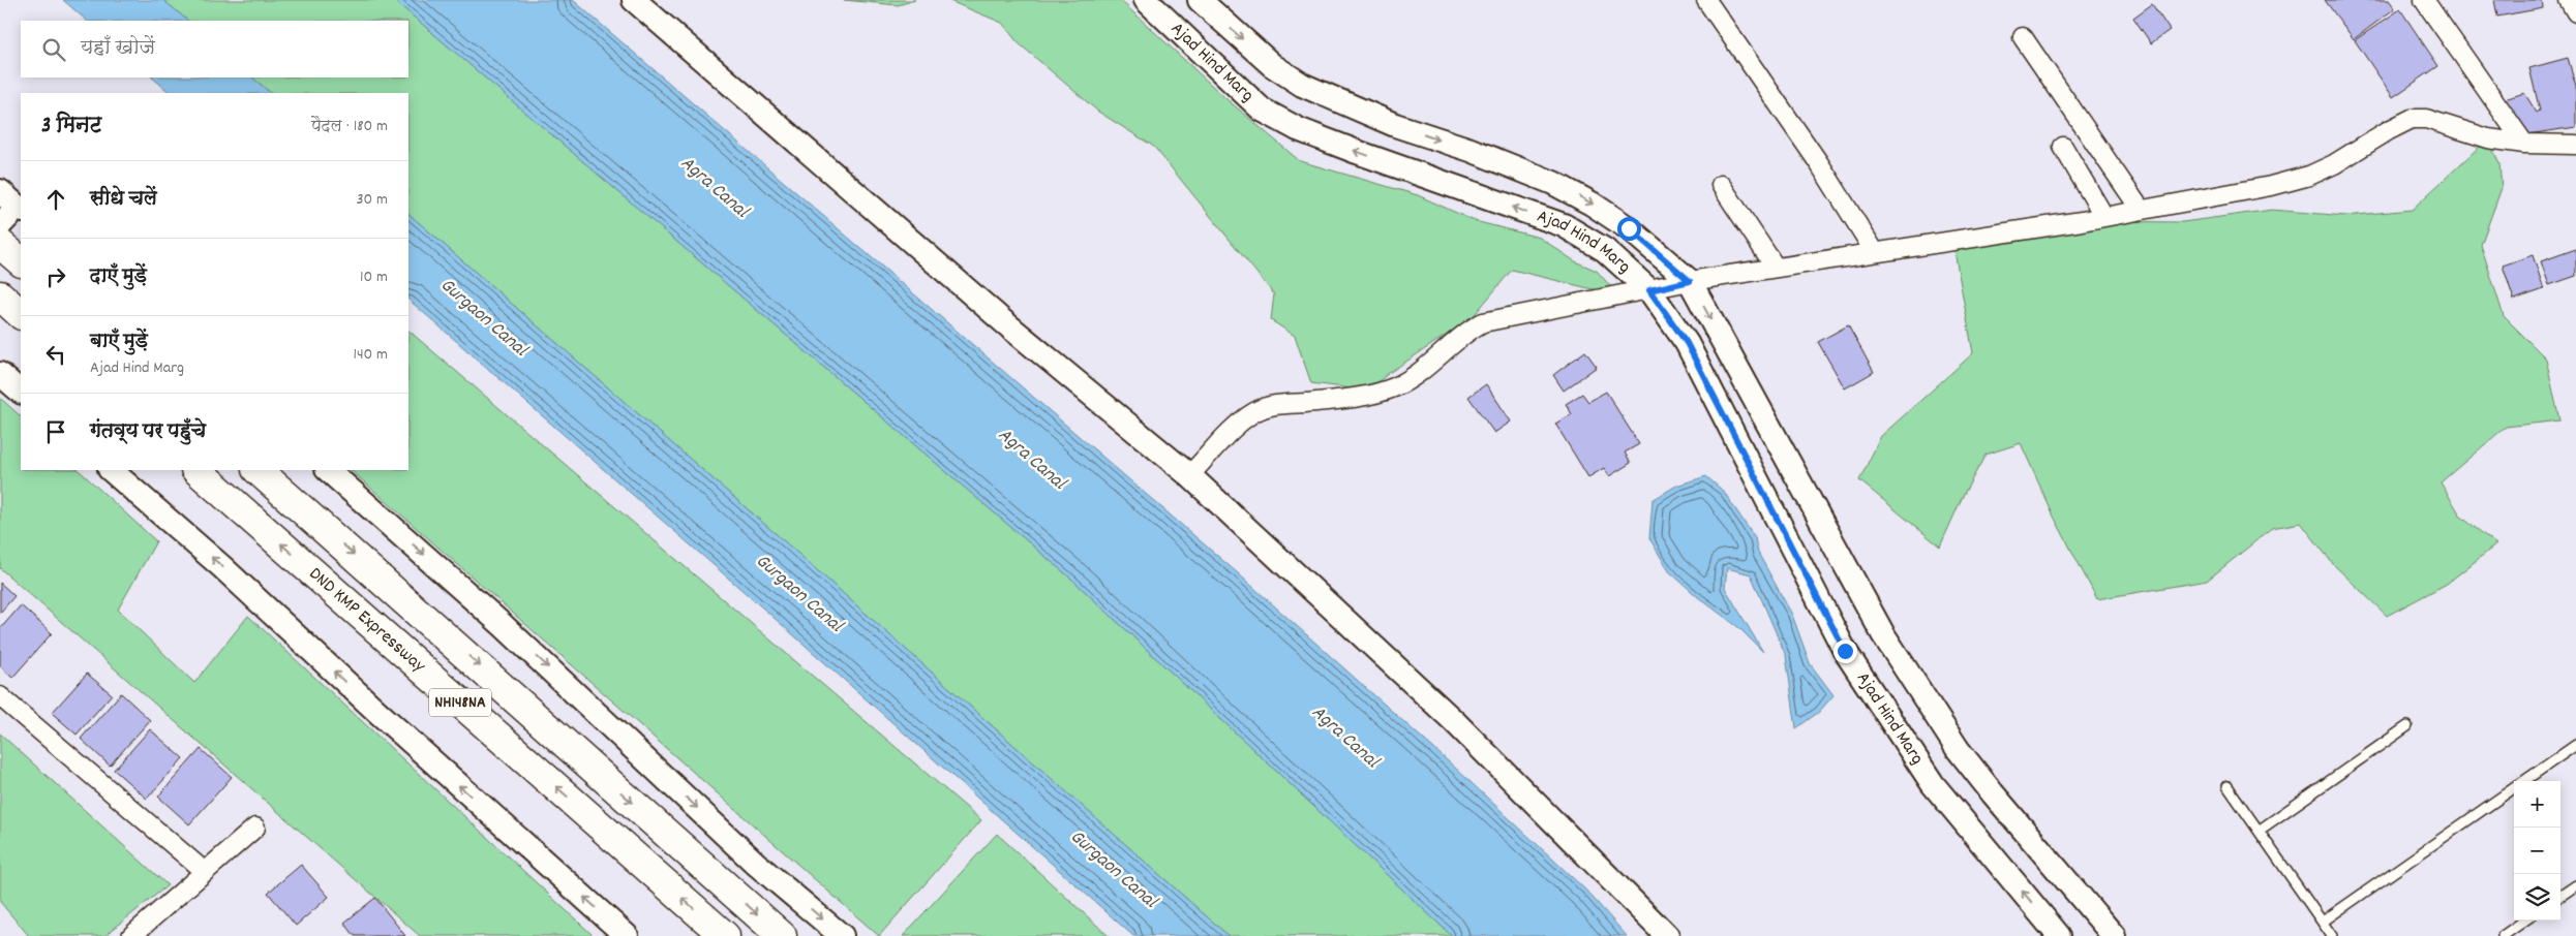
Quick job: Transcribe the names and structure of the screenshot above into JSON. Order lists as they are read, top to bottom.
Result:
{
  "streets": {
    "highway": ["DND KMP Expressway", "NH148NA"],
    "street": ["Ajad Hind Marg"]
  },
  "water": ["Agra Canal", "Gurgaon Canal"],
  "page": {
    "search": "यहाँ खोजें",
    "heading": ["3 मिनट", "पैदल · 180 m"],
    "list": [
      ["सीधे चलें", "30 m"],
      ["दाएँ मुड़ें", "10 m"],
      ["बाएँ मुड़ें", "Ajad Hind Marg", "140 m"],
      "गंतव्य पर पहुँचे"
    ],
    "map_buttons": ["+", "−"]
  }
}
